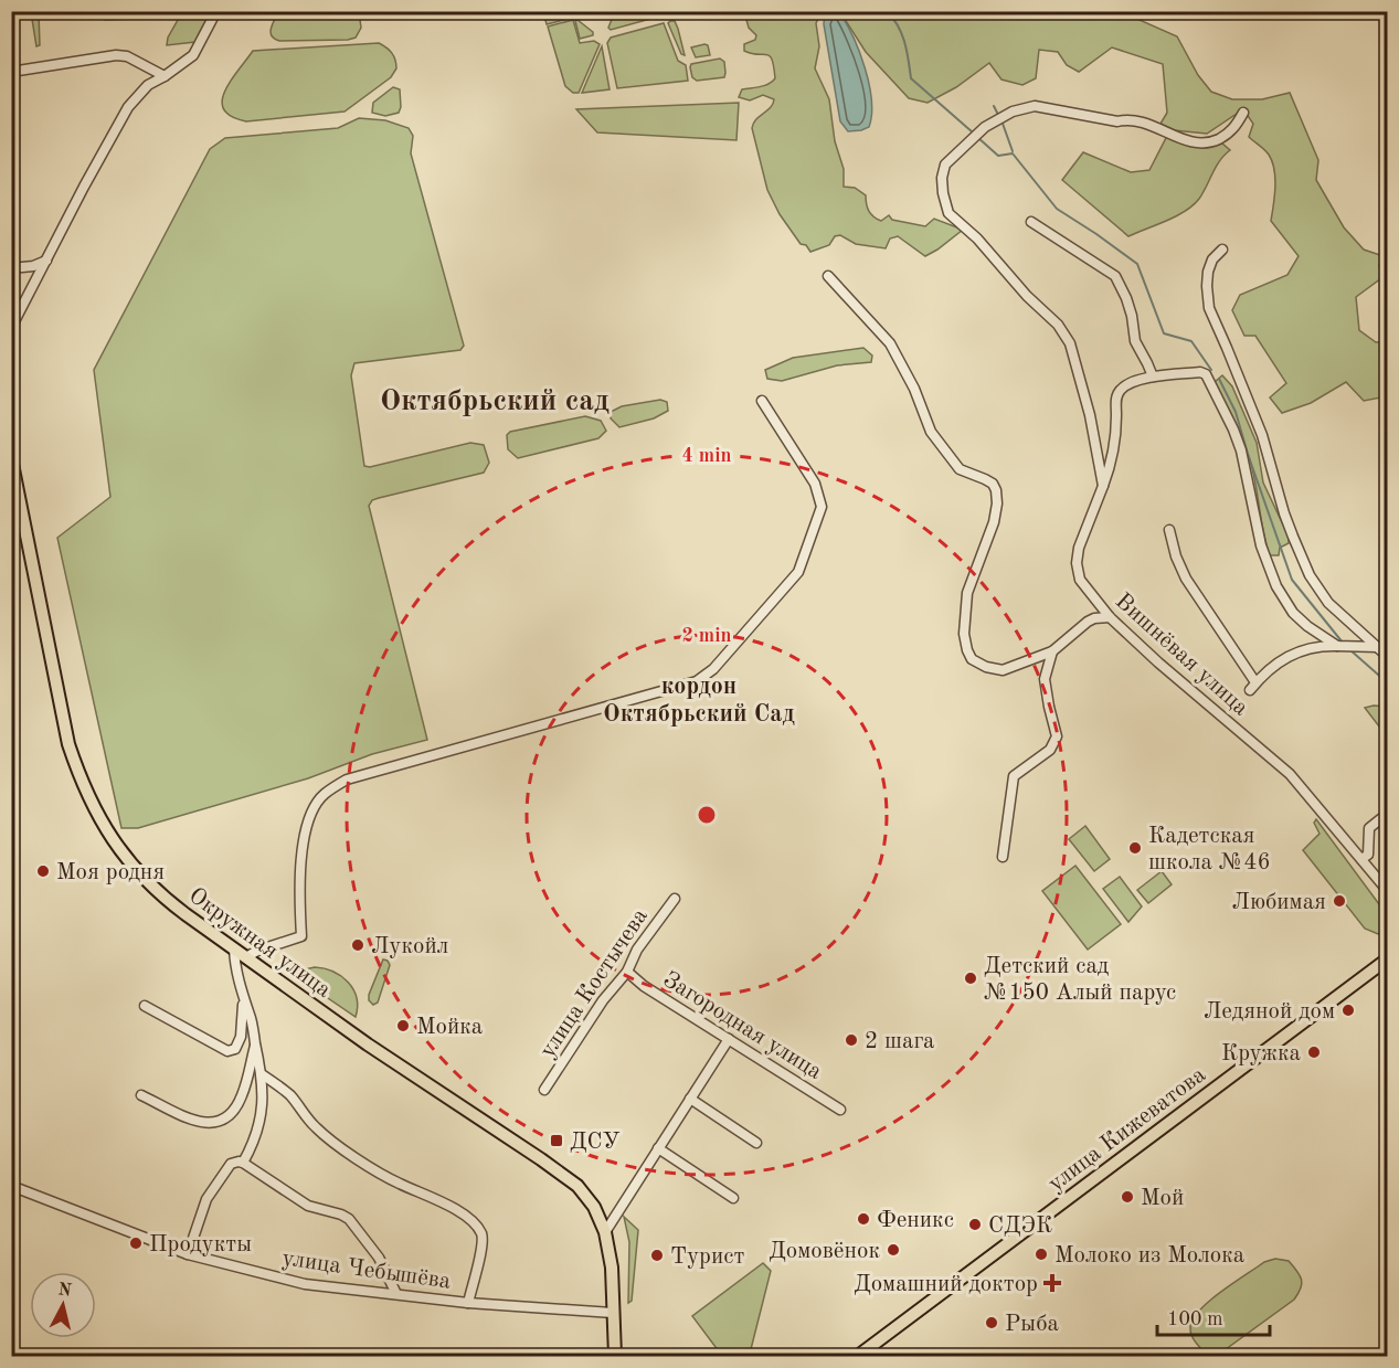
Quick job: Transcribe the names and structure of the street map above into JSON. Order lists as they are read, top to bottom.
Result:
{
  "streets": {
    "main road": ["Окружная улица", "улица Кижеватова"],
    "street": [
      "Вишнёвая улица",
      "улица Костычева",
      "Загородная улица",
      "улица Чебышёва"
    ]
  },
  "crossings": [
    ["Окружная улица", "улица Чебышёва"],
    ["улица Костычева", "Загородная улица"]
  ],
  "districts": ["Октябрьский сад", "кордон Октябрьский Сад"],
  "places": {
    "other": [
      "Кадетская школа №46",
      "Моя родня",
      "Любимая",
      "Лукойл",
      "Детский сад №150 Алый парус",
      "Ледяной дом",
      "Мойка",
      "2 шага",
      "Кружка",
      "Мой",
      "Феникс",
      "СДЭК",
      "Продукты",
      "Домовёнок",
      "Молоко из Молока",
      "Турист",
      "Рыба"
    ],
    "transit": ["ДСУ"],
    "health": ["Домашний доктор"]
  },
  "scale_bar": "100 m",
  "north": "top",
  "rings": ["4 min", "2 min"]
}
